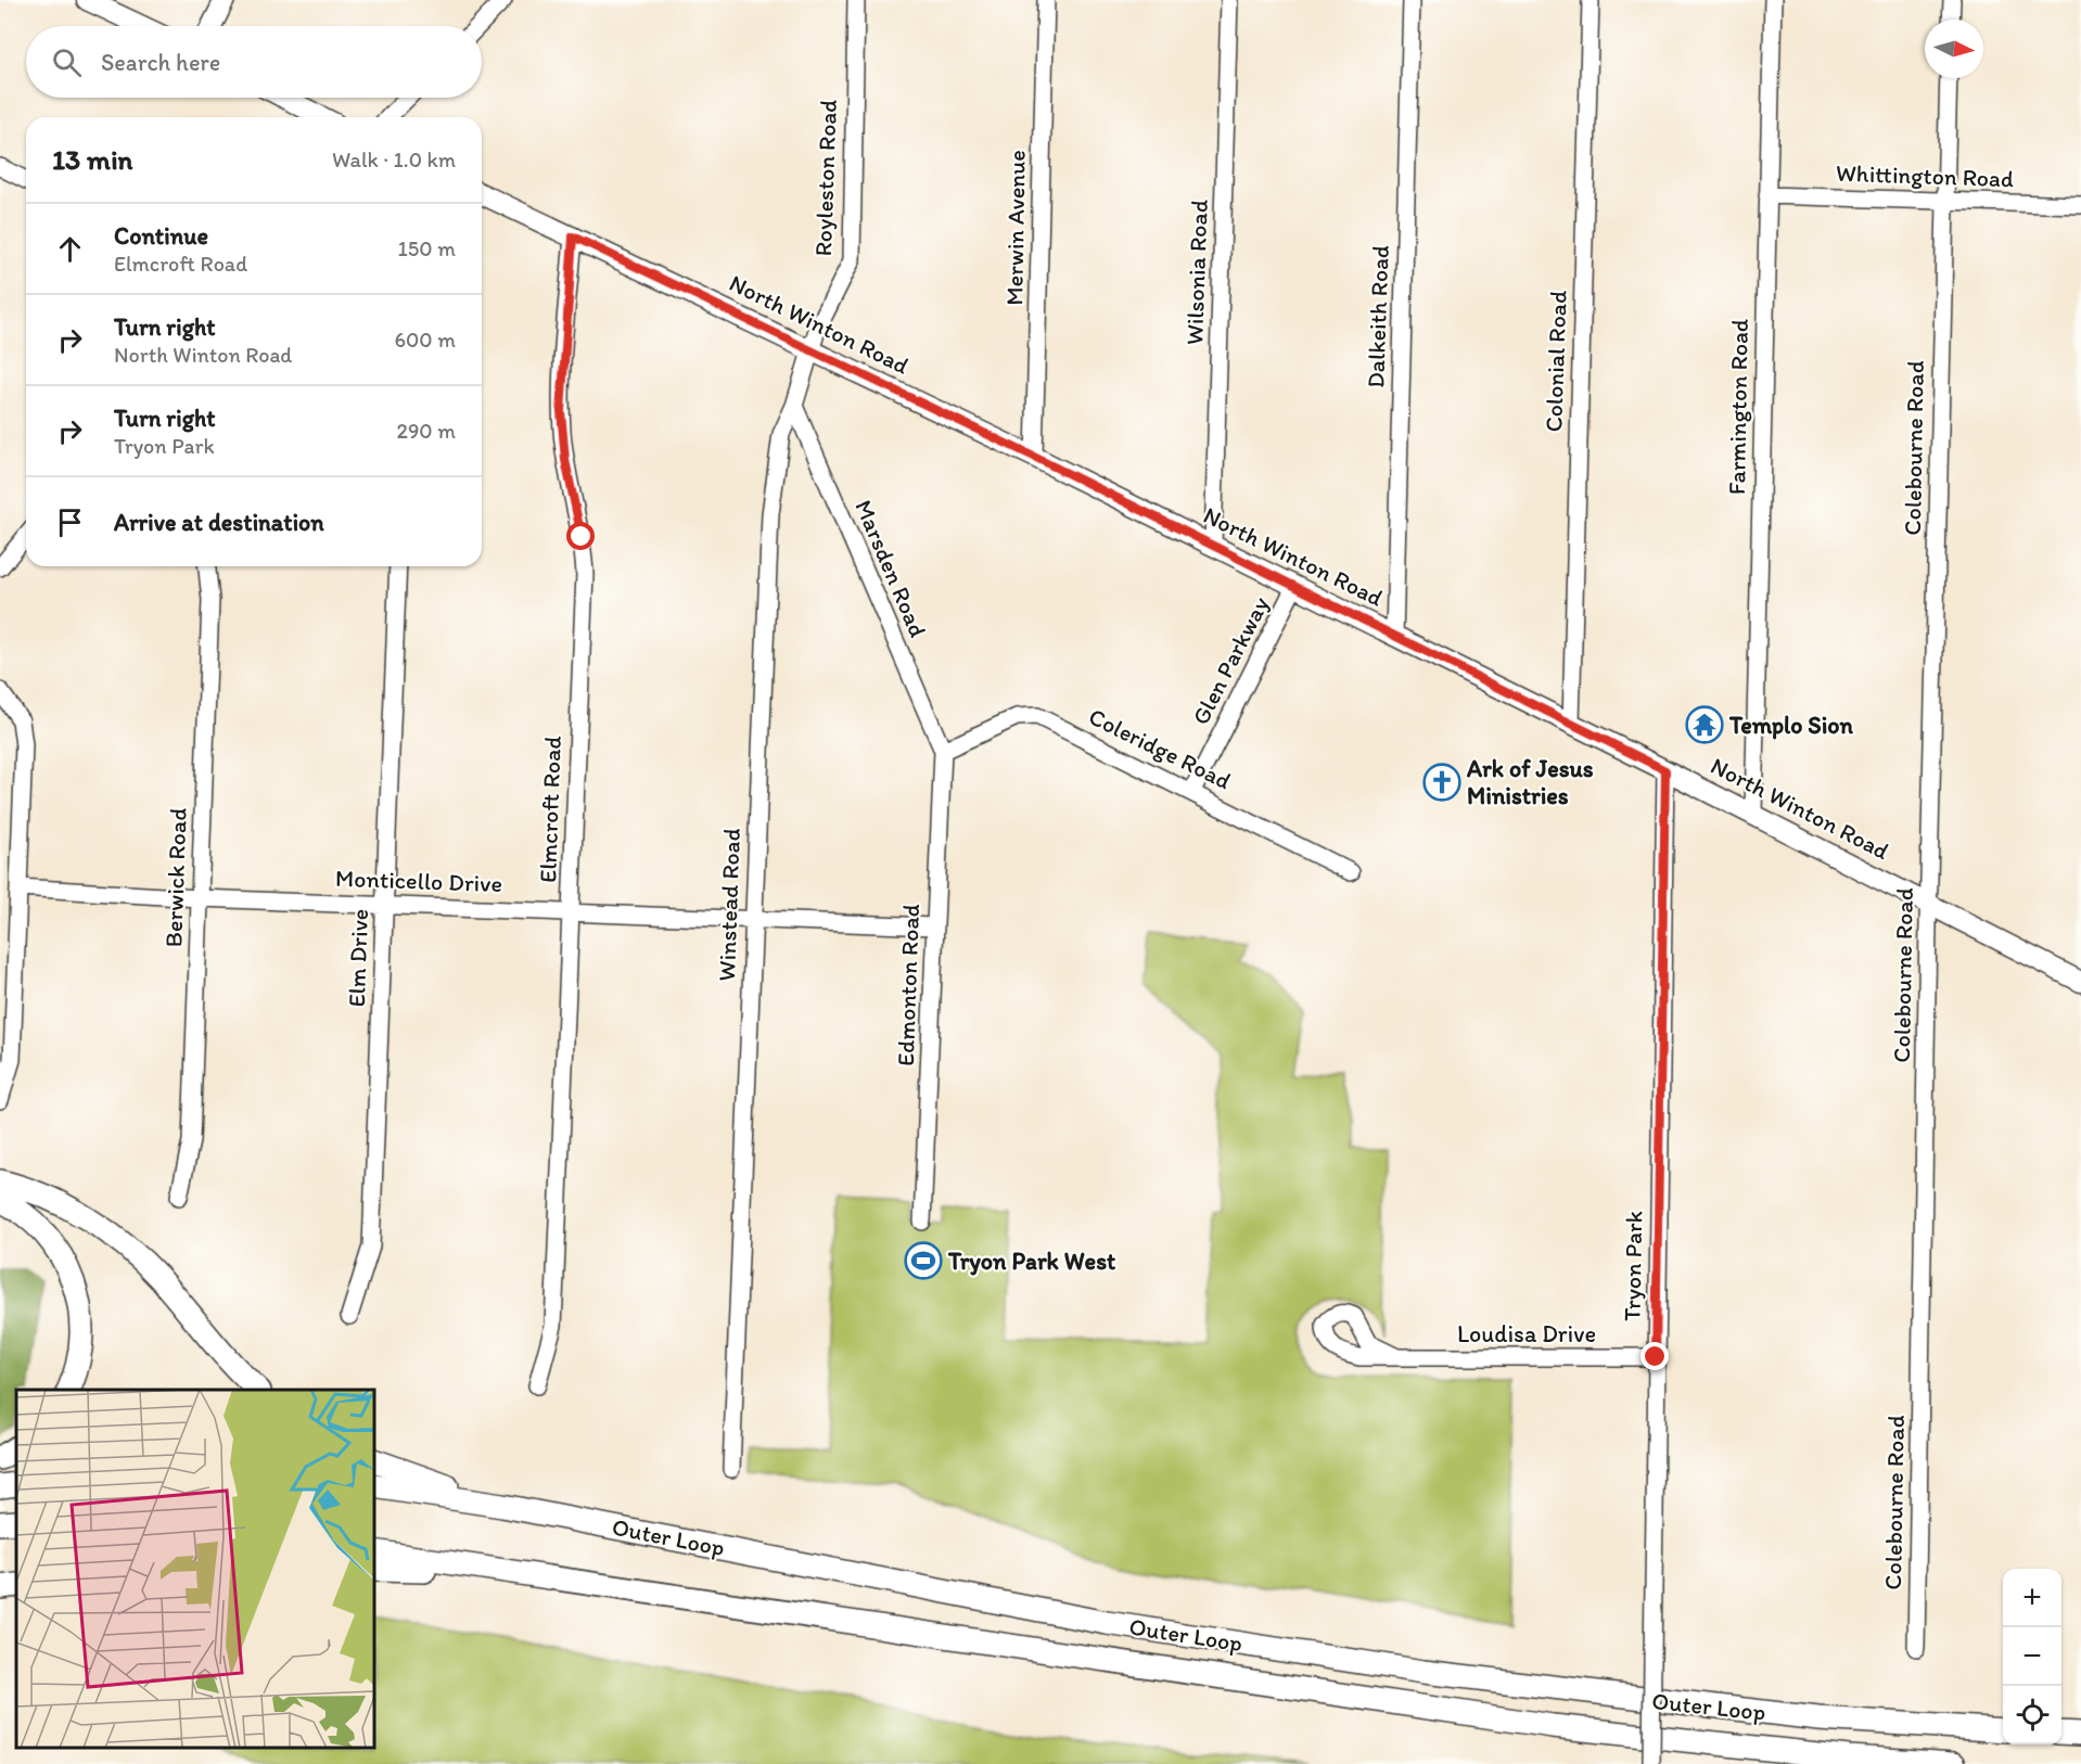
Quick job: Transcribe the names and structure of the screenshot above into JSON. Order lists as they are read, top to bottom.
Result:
{
  "streets": {
    "highway": ["Outer Loop"],
    "main road": ["North Winton Road"],
    "street": [
      "Whittington Road",
      "Royleston Road",
      "Merwin Avenue",
      "Wilsonia Road",
      "Dalkeith Road",
      "Colonial Road",
      "Farmington Road",
      "Colebourne Road",
      "Marsden Road",
      "Glen Parkway",
      "Coleridge Road",
      "Elmcroft Road",
      "Berwick Road",
      "Monticello Drive",
      "Winstead Road",
      "Elm Drive",
      "Edmonton Road",
      "Tryon Park",
      "Loudisa Drive"
    ]
  },
  "crossings": [
    ["Whittington Road", "Farmington Road"],
    ["Whittington Road", "Colebourne Road"],
    ["Royleston Road", "North Winton Road"],
    ["Royleston Road", "Winstead Road"],
    ["Merwin Avenue", "North Winton Road"],
    ["Wilsonia Road", "North Winton Road"],
    ["Dalkeith Road", "North Winton Road"],
    ["North Winton Road", "Colonial Road"],
    ["North Winton Road", "Farmington Road"],
    ["North Winton Road", "Colebourne Road"],
    ["North Winton Road", "Glen Parkway"],
    ["North Winton Road", "Elmcroft Road"],
    ["North Winton Road", "Winstead Road"],
    ["North Winton Road", "Tryon Park"],
    ["Marsden Road", "Coleridge Road"],
    ["Marsden Road", "Winstead Road"],
    ["Marsden Road", "Edmonton Road"],
    ["Glen Parkway", "Coleridge Road"],
    ["Coleridge Road", "Edmonton Road"],
    ["Elmcroft Road", "Monticello Drive"],
    ["Berwick Road", "Monticello Drive"],
    ["Monticello Drive", "Winstead Road"],
    ["Monticello Drive", "Elm Drive"],
    ["Monticello Drive", "Edmonton Road"],
    ["Tryon Park", "Loudisa Drive"]
  ],
  "places": {
    "temple": ["Templo Sion"],
    "church": ["Ark of Jesus Ministries"],
    "sports": ["Tryon Park West"]
  },
  "north": "right",
  "page": {
    "search": "Search here",
    "heading": ["13 min", "Walk · 1.0 km"],
    "list": [
      ["Continue", "Elmcroft Road", "150 m"],
      ["Turn right", "North Winton Road", "600 m"],
      ["Turn right", "Tryon Park", "290 m"],
      "Arrive at destination"
    ],
    "map_buttons": ["+", "−"]
  }
}
